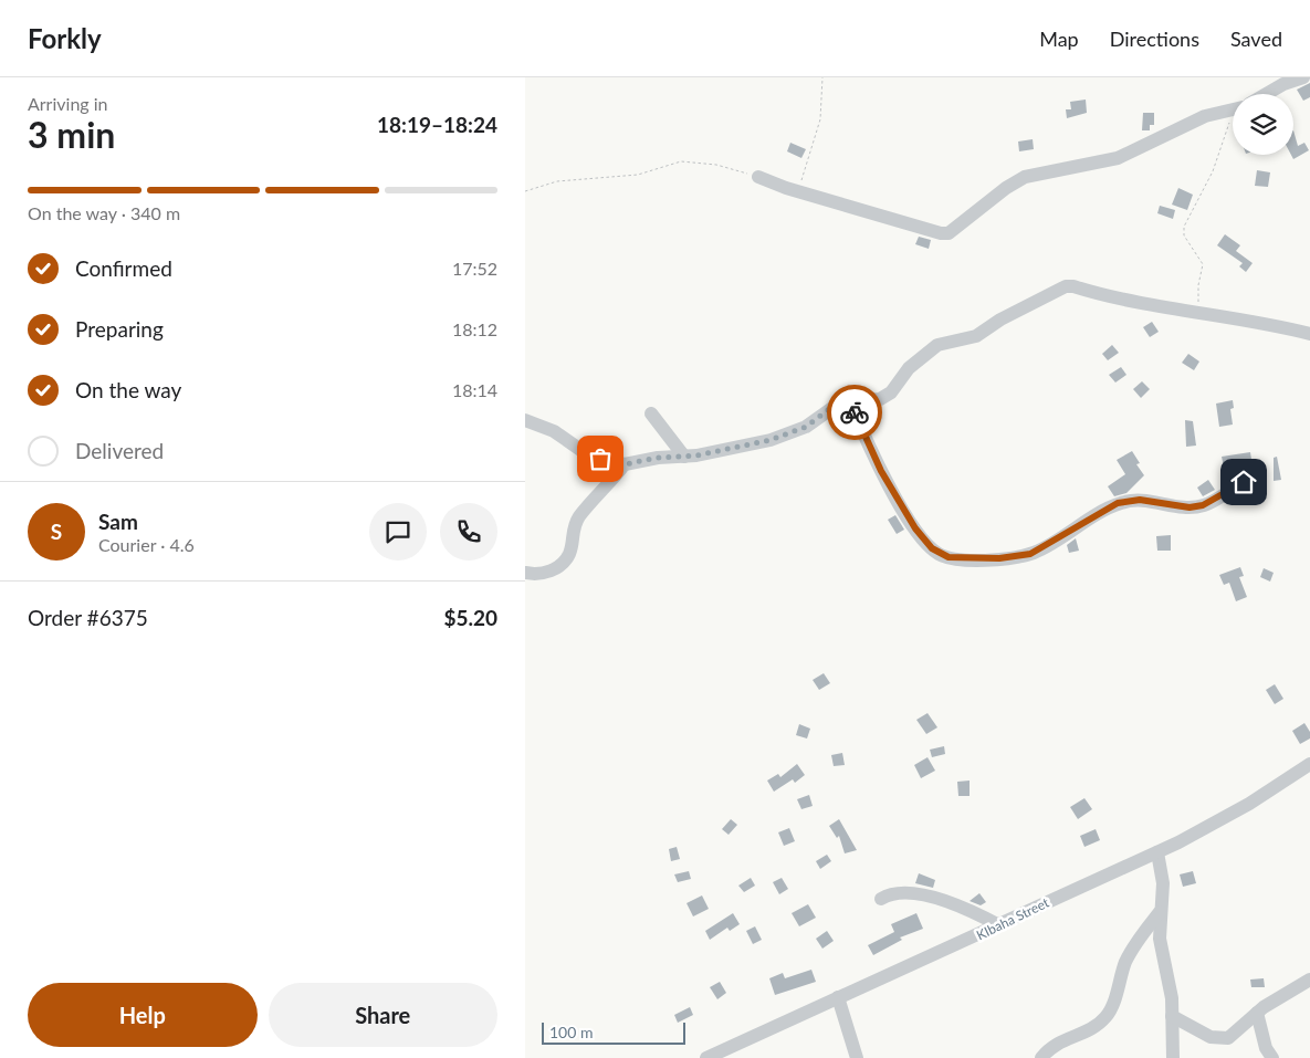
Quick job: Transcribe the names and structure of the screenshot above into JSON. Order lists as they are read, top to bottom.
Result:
{
  "streets": {
    "street": ["KIbaha Street"]
  },
  "scale_bar": "100 m",
  "page": {
    "header": "Forkly",
    "nav": ["Map", "Directions", "Saved"],
    "heading": ["3 min", "Arriving in", "18:19–18:24"],
    "panel": [
      "Sam",
      "Courier · 4.6",
      "Order #6375",
      "$5.20"
    ],
    "bar": "On the way · 340 m",
    "list": [
      ["Confirmed", "17:52"],
      ["Preparing", "18:12"],
      ["On the way", "18:14"],
      "Delivered"
    ],
    "round": "S",
    "buttons": ["Help", "Share"],
    "scale": "100 m"
  }
}
